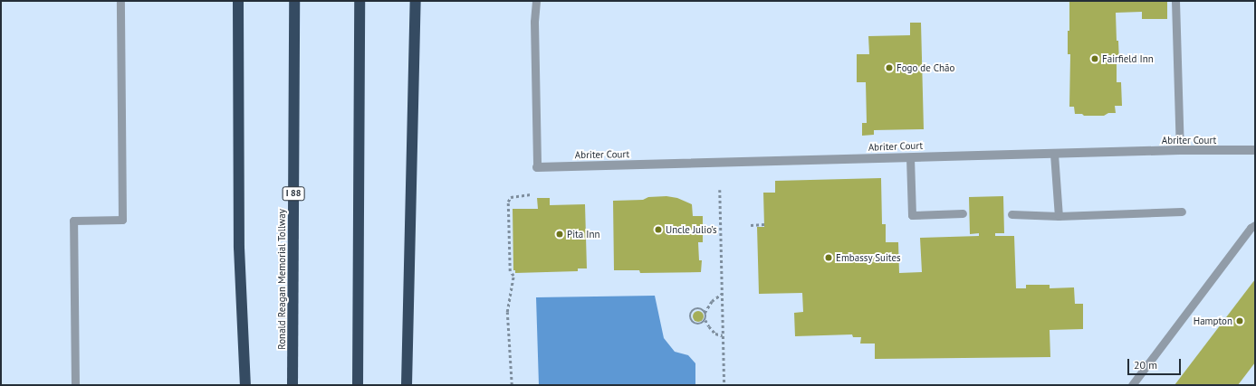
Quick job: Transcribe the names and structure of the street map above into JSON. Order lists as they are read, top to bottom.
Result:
{
  "streets": {
    "highway": ["I 88", "Ronald Reagan Memorial Tollway"],
    "street": ["Abriter Court"]
  },
  "places": [
    "Fairfield Inn",
    "Fogo de Chão",
    "Uncle Julio’s",
    "Pita Inn",
    "Embassy Suites",
    "Hampton"
  ],
  "scale_bar": "20 m"
}
